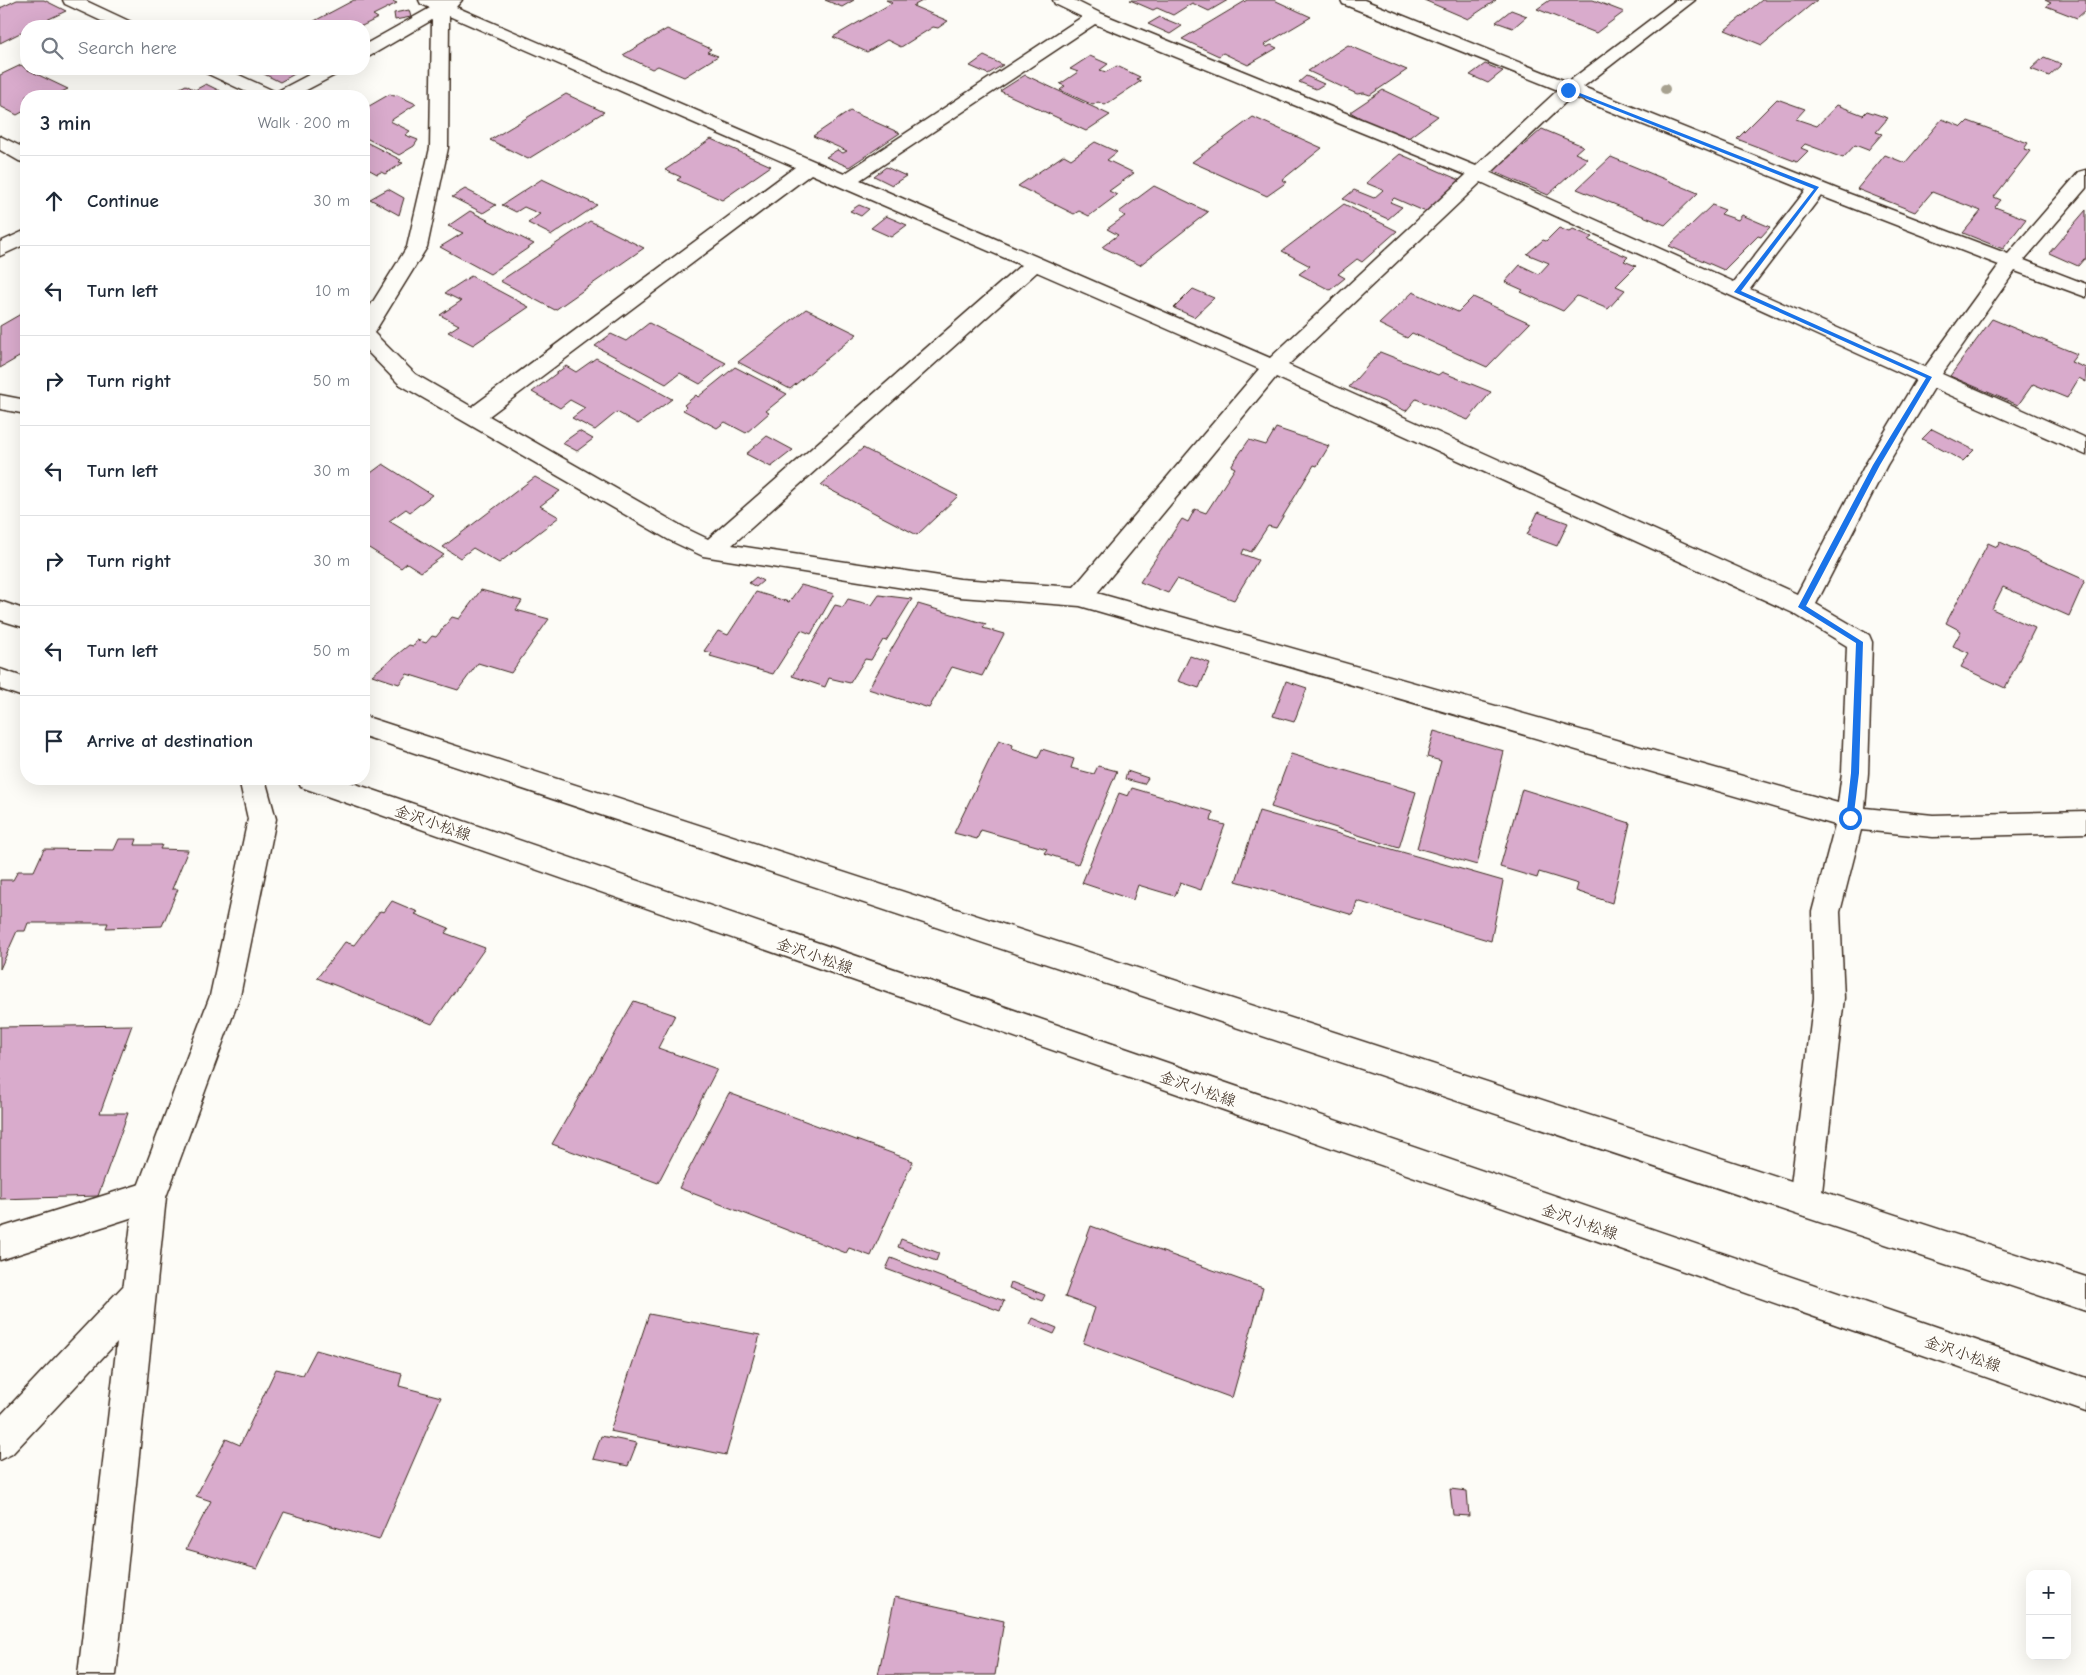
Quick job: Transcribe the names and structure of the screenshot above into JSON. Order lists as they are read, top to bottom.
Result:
{
  "streets": {
    "street": ["金沢小松線"]
  },
  "page": {
    "search": "Search here",
    "heading": ["3 min", "Walk · 200 m"],
    "list": [
      ["Continue", "30 m"],
      ["Turn left", "10 m"],
      ["Turn right", "50 m"],
      ["Turn left", "30 m"],
      ["Turn right", "30 m"],
      ["Turn left", "50 m"],
      "Arrive at destination"
    ],
    "map_buttons": ["+", "−"]
  }
}
